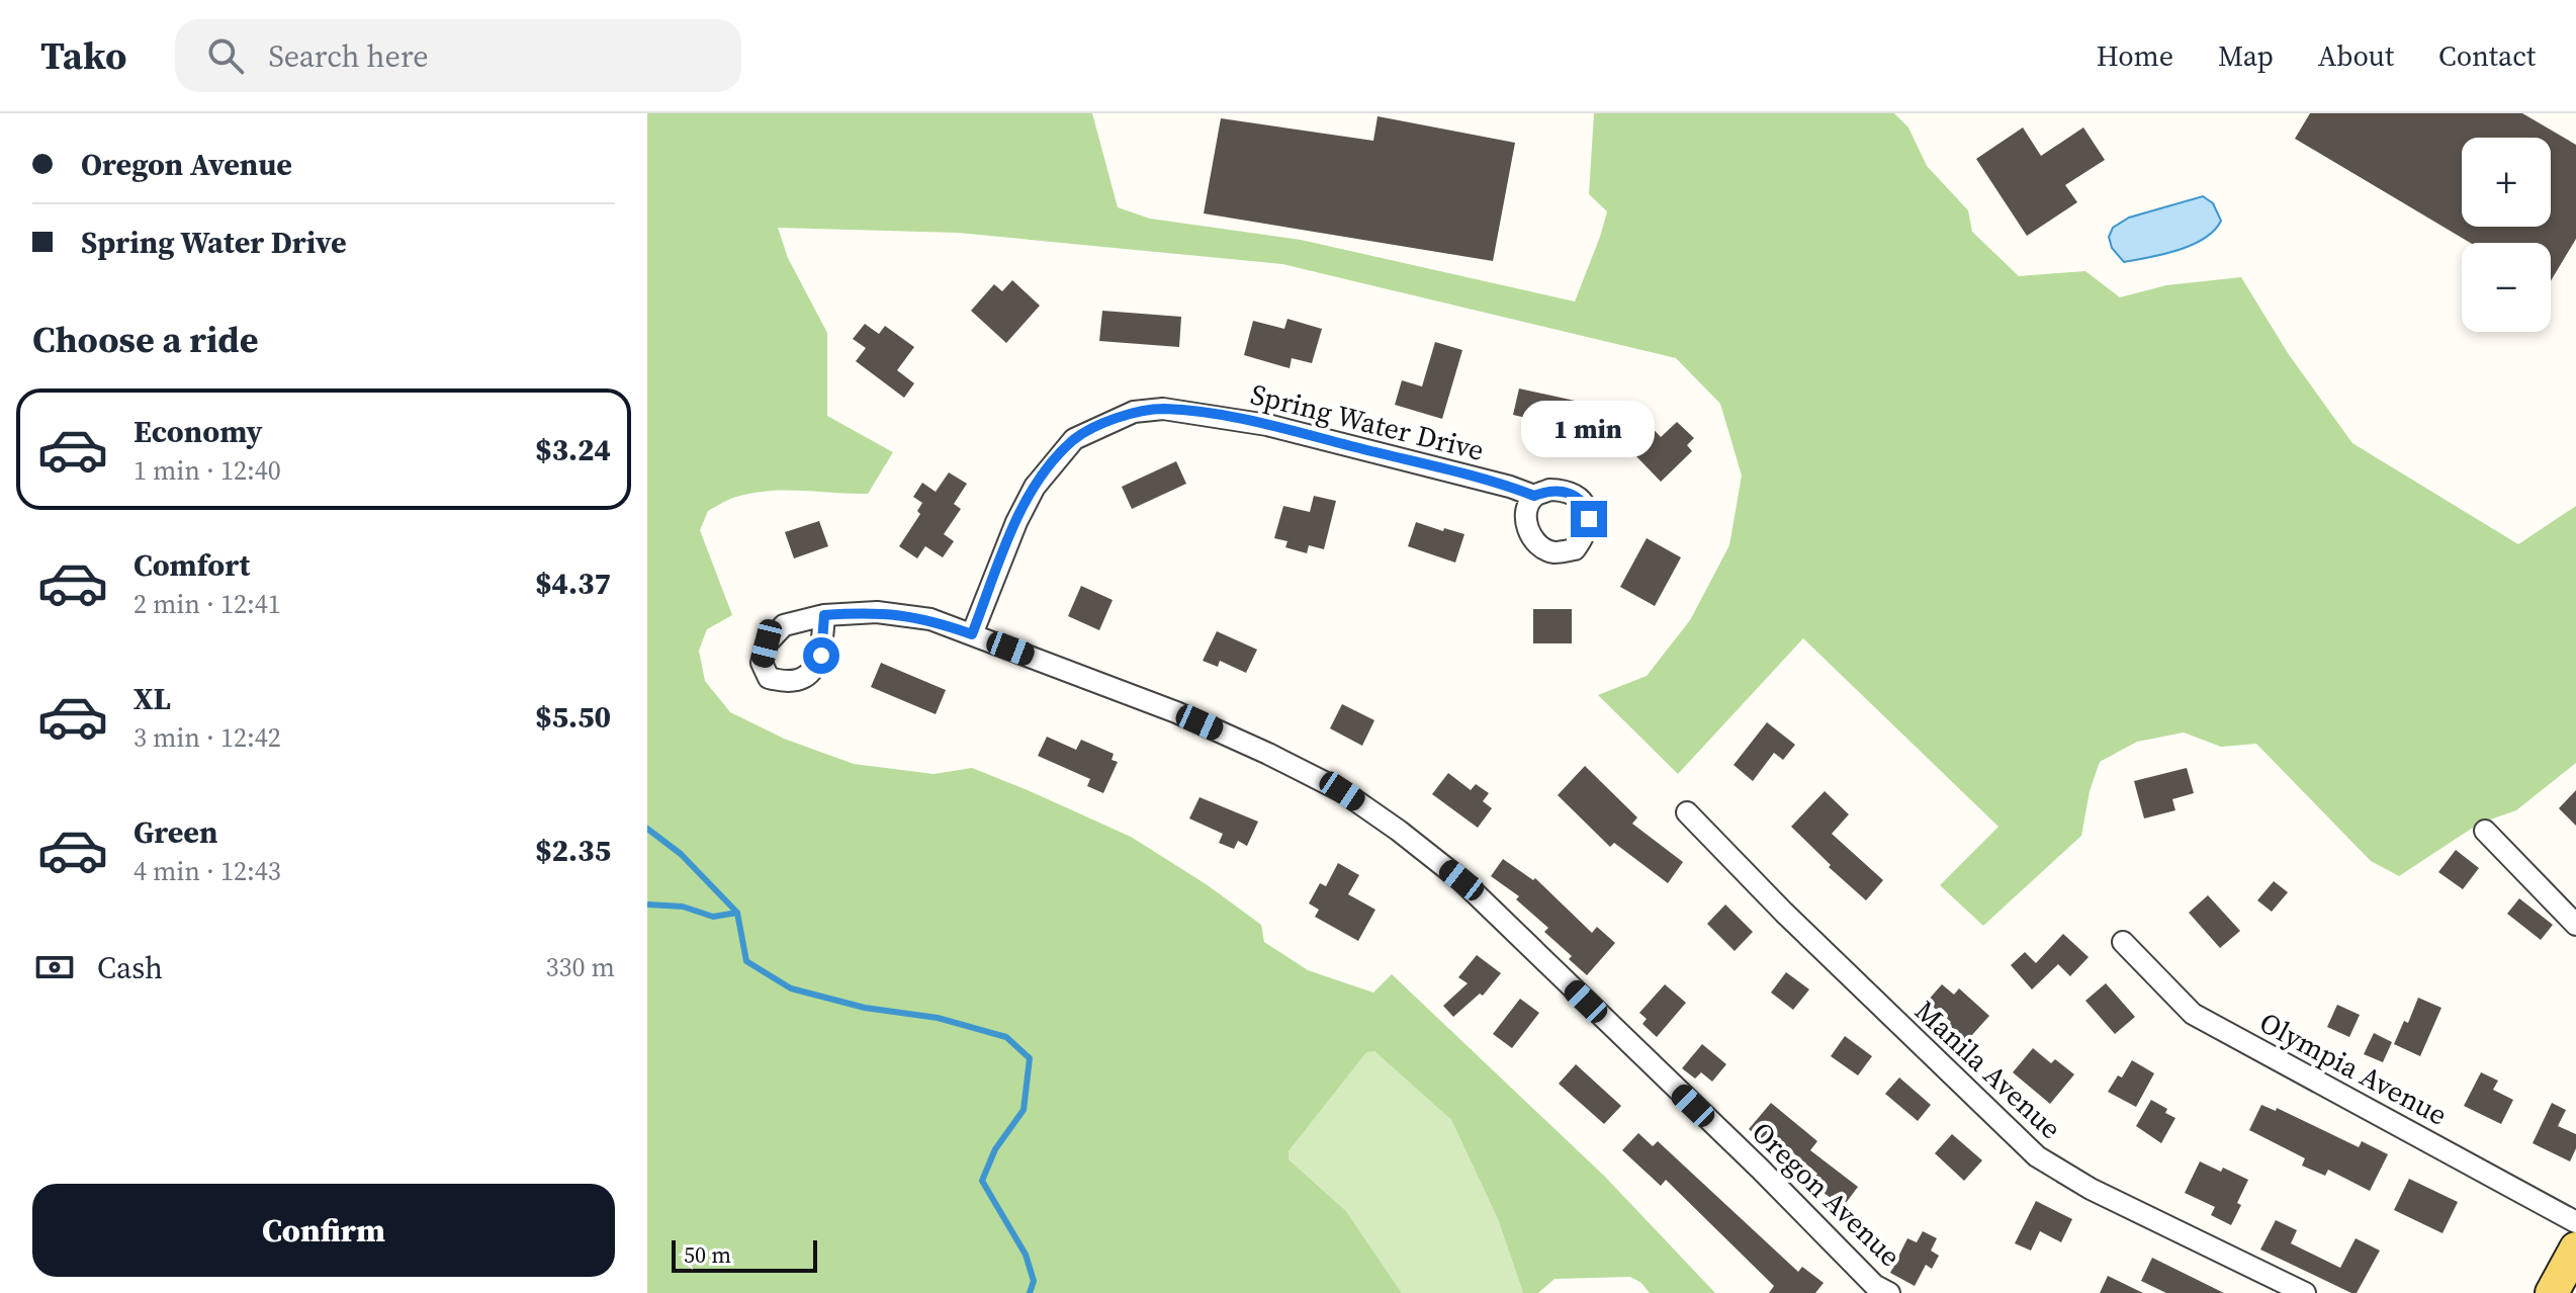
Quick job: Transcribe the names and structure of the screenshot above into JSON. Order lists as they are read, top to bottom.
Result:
{
  "streets": {
    "street": [
      "Spring Water Drive",
      "Olympia Avenue",
      "Manila Avenue",
      "Oregon Avenue"
    ]
  },
  "crossings": [
    ["Spring Water Drive", "Oregon Avenue"]
  ],
  "scale_bar": "50 m",
  "page": {
    "header": "Tako",
    "search": "Search here",
    "nav": [
      "Home",
      "Map",
      "About",
      "Contact"
    ],
    "banner": ["Oregon Avenue", "Spring Water Drive"],
    "map_buttons": ["+", "−"],
    "heading": "Choose a ride",
    "list": [
      {
        "name": "Economy",
        "note": "1 min · 12:40",
        "value": "$3.24"
      },
      {
        "name": "Comfort",
        "note": "2 min · 12:41",
        "value": "$4.37"
      },
      {
        "name": "XL",
        "note": "3 min · 12:42",
        "value": "$5.50"
      },
      {
        "name": "Green",
        "note": "4 min · 12:43",
        "value": "$2.35"
      }
    ],
    "bubble": "1 min",
    "pay": ["Cash", "330 m"],
    "buttons": "Confirm",
    "scale": "50 m"
  }
}
